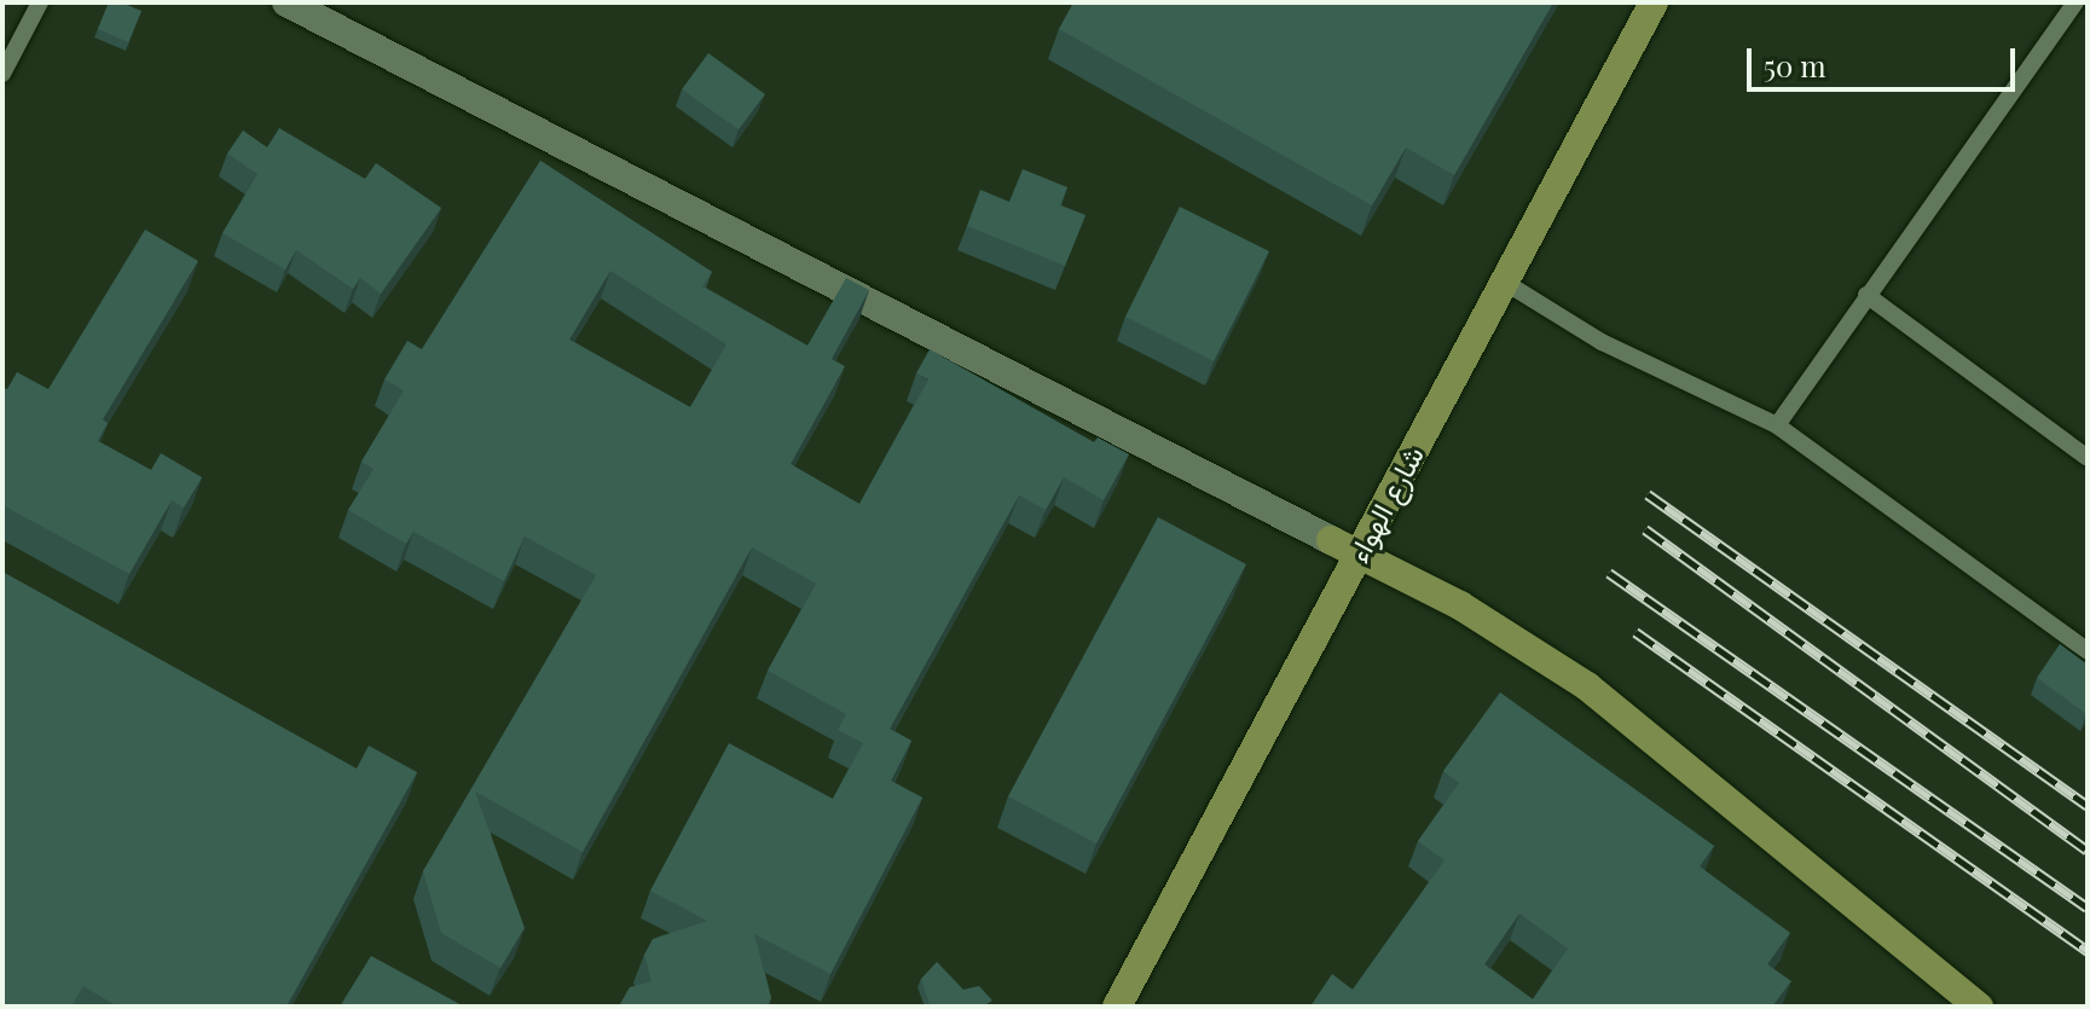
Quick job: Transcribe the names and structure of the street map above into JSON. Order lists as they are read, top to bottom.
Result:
{
  "streets": {
    "street": ["شارع الهواء"]
  },
  "scale_bar": "50 m"
}
